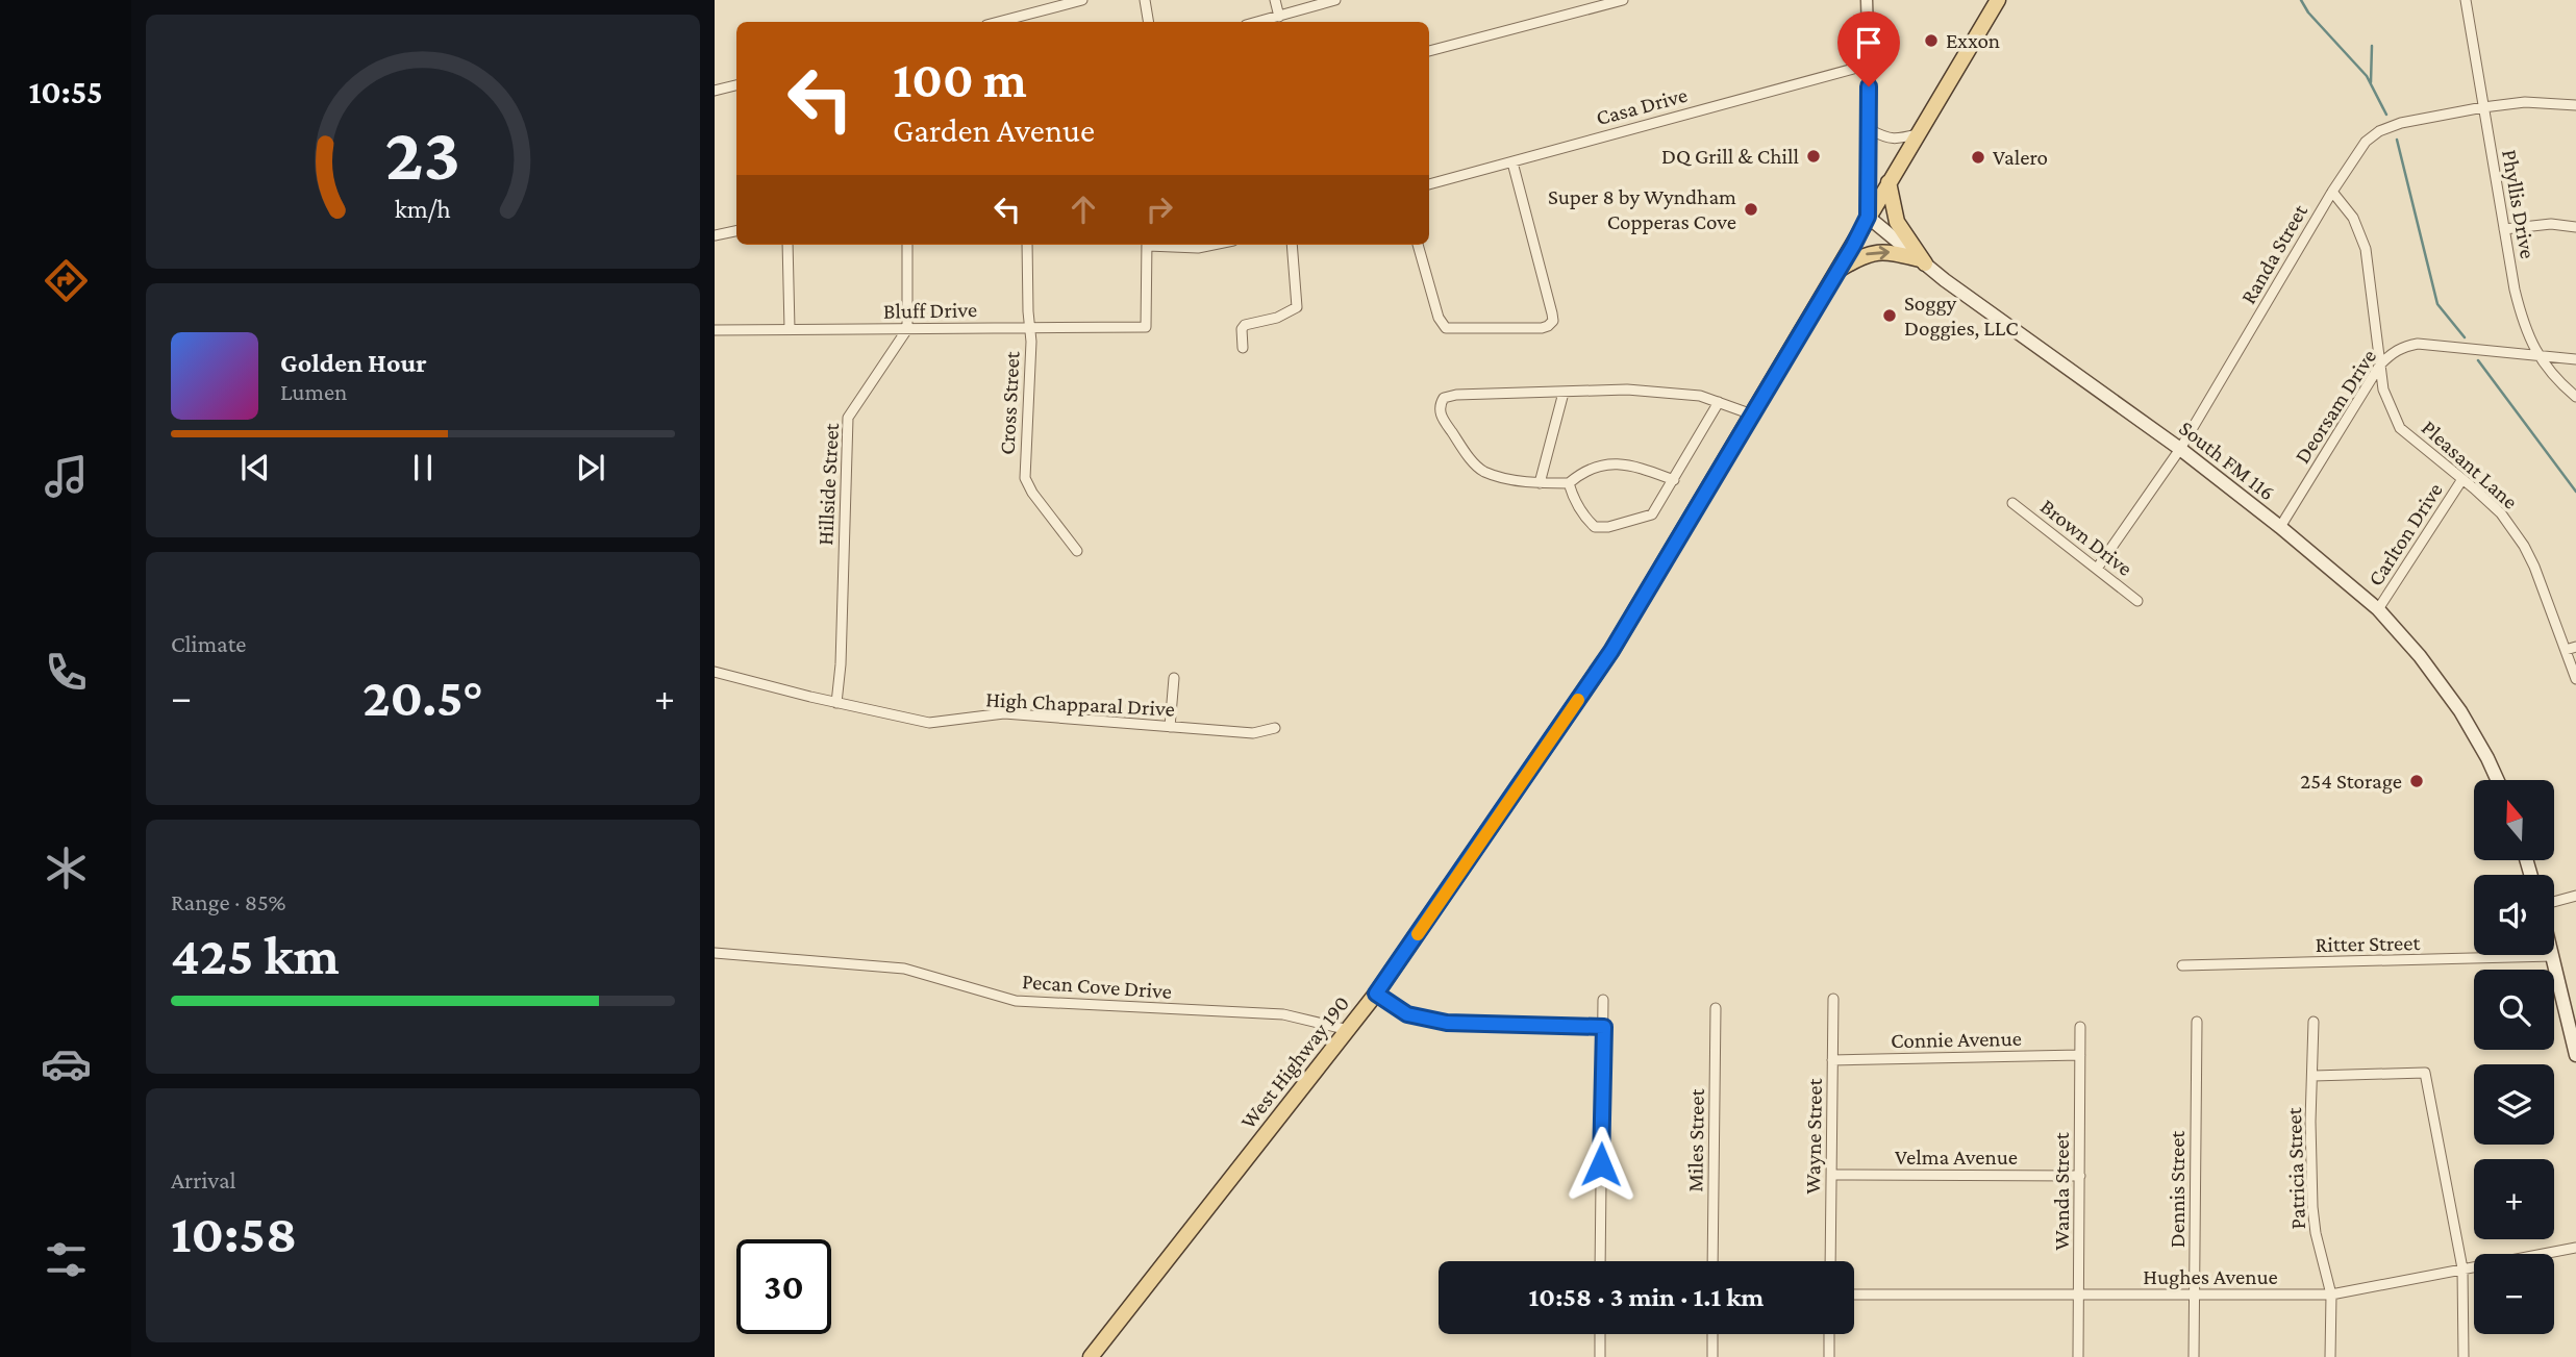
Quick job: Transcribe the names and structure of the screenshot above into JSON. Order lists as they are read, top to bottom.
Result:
{
  "streets": {
    "main road": ["South FM 116", "West Highway 190"],
    "street": [
      "Casa Drive",
      "Phyllis Drive",
      "Randa Street",
      "Bluff Drive",
      "Cross Street",
      "Deorsam Drive",
      "Pleasant Lane",
      "Hillside Street",
      "Carlton Drive",
      "Brown Drive",
      "High Chapparal Drive",
      "Ritter Street",
      "Pecan Cove Drive",
      "Connie Avenue",
      "Wayne Street",
      "Miles Street",
      "Velma Avenue",
      "Patricia Street",
      "Dennis Street",
      "Wanda Street",
      "Hughes Avenue"
    ]
  },
  "crossings": [
    ["Phyllis Drive", "Randa Street"],
    ["Phyllis Drive", "Deorsam Drive"],
    ["Randa Street", "South FM 116"],
    ["Randa Street", "Pleasant Lane"],
    ["Randa Street", "Brown Drive"],
    ["Bluff Drive", "Cross Street"],
    ["Bluff Drive", "Hillside Street"],
    ["Deorsam Drive", "South FM 116"],
    ["Deorsam Drive", "Pleasant Lane"],
    ["South FM 116", "Carlton Drive"],
    ["South FM 116", "West Highway 190"],
    ["Pleasant Lane", "Carlton Drive"],
    ["Hillside Street", "High Chapparal Drive"],
    ["Pecan Cove Drive", "West Highway 190"],
    ["Connie Avenue", "Wayne Street"],
    ["Connie Avenue", "Wanda Street"],
    ["Wayne Street", "Velma Avenue"],
    ["Velma Avenue", "Wanda Street"],
    ["Patricia Street", "Hughes Avenue"],
    ["Dennis Street", "Hughes Avenue"],
    ["Wanda Street", "Hughes Avenue"]
  ],
  "places": [
    "Exxon",
    "DQ Grill & Chill",
    "Valero",
    "Super 8 by Wyndham Copperas Cove",
    "Soggy Doggies, LLC",
    "254 Storage"
  ],
  "north": "top",
  "page": {
    "tabs": "10:55",
    "turn": ["100 m", "Garden Avenue"],
    "song": ["Golden Hour", "Lumen"],
    "tile": [
      "Climate",
      ["Range · 85%", "425 km"],
      ["Arrival", "10:58"]
    ],
    "heat": ["−", "20.5°", "+"],
    "map_buttons": ["+", "−"],
    "limit": "30",
    "trip": "10:58 · 3 min · 1.1 km",
    "gauge": ["23", "km/h"]
  }
}
